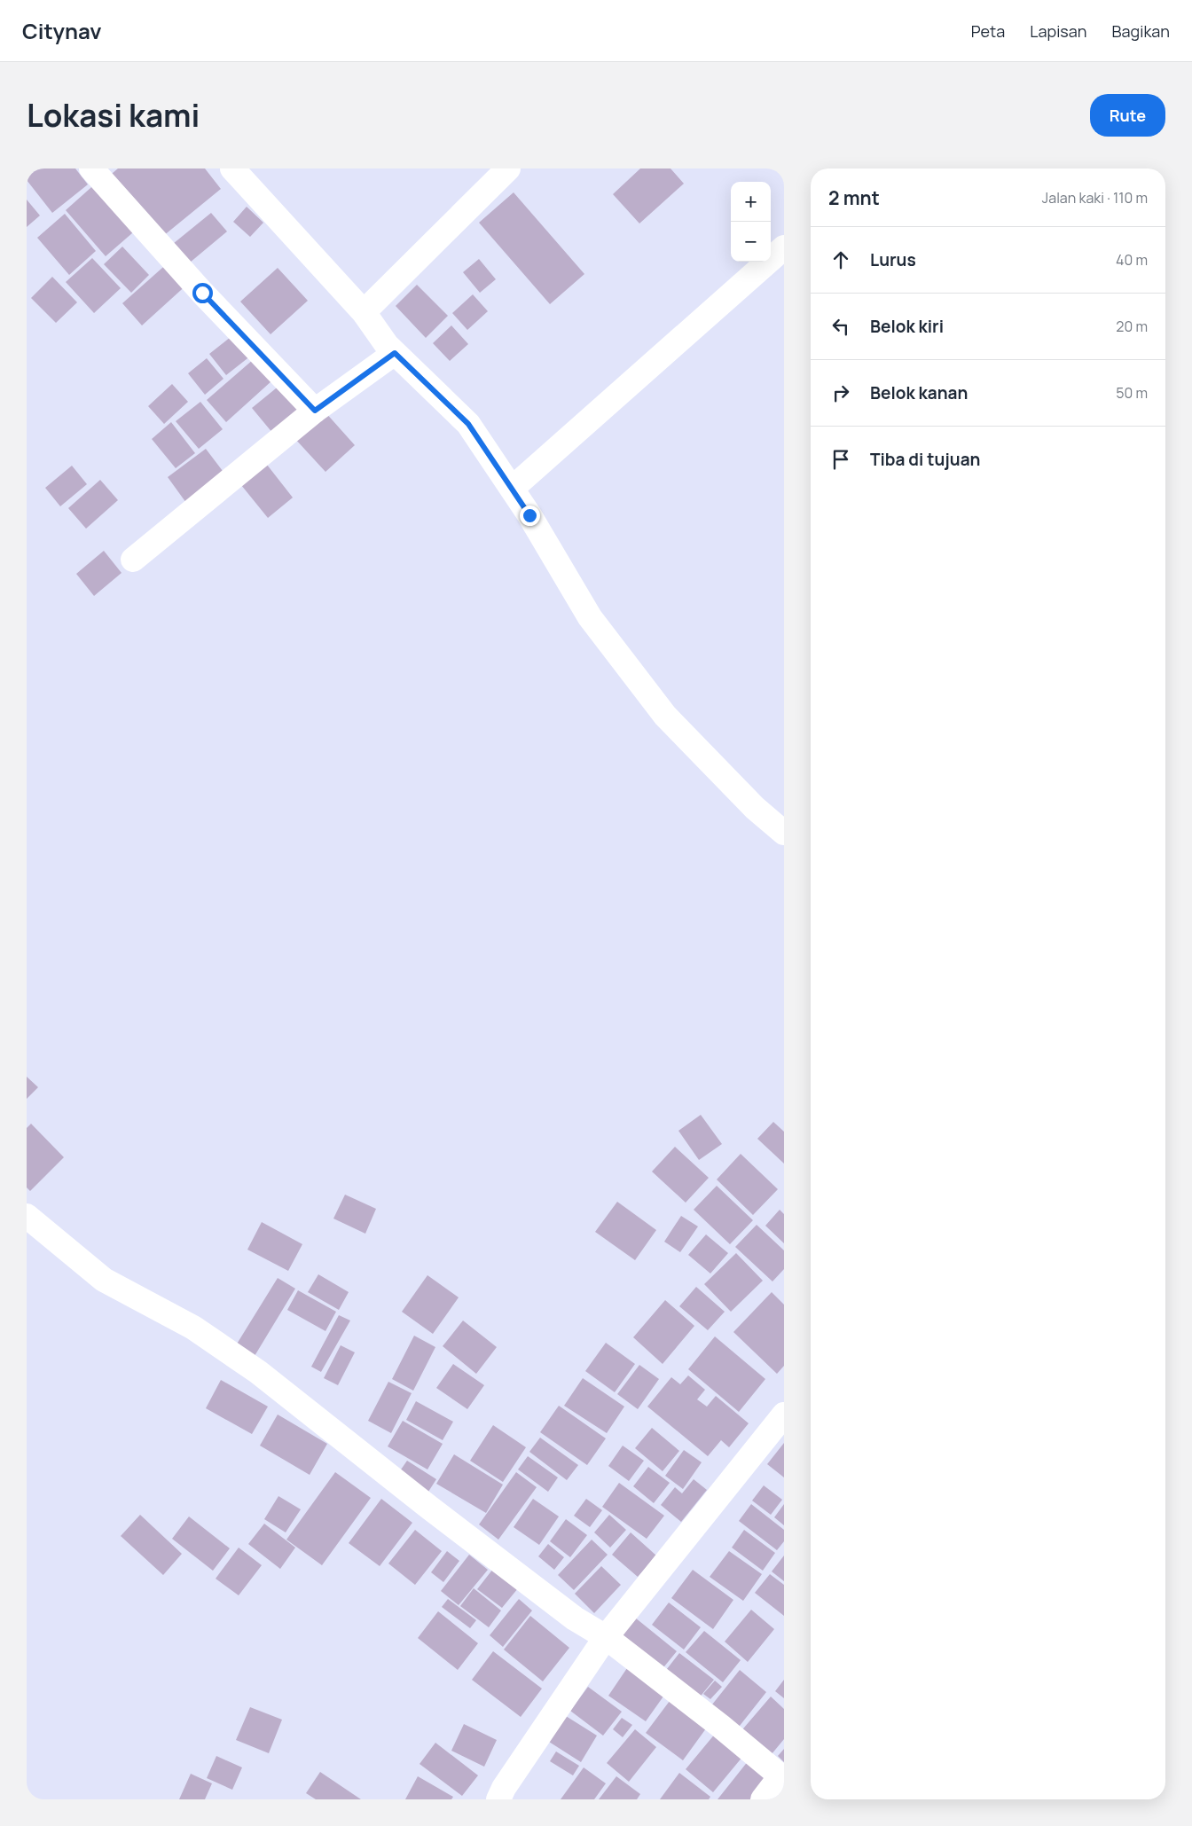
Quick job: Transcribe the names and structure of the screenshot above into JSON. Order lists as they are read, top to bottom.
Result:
{
  "page": {
    "header": "Citynav",
    "nav": ["Peta", "Lapisan", "Bagikan"],
    "title": "Lokasi kami",
    "buttons": "Rute",
    "heading": ["2 mnt", "Jalan kaki · 110 m"],
    "map_buttons": ["+", "−"],
    "list": [
      ["Lurus", "40 m"],
      ["Belok kiri", "20 m"],
      ["Belok kanan", "50 m"],
      "Tiba di tujuan"
    ]
  }
}
